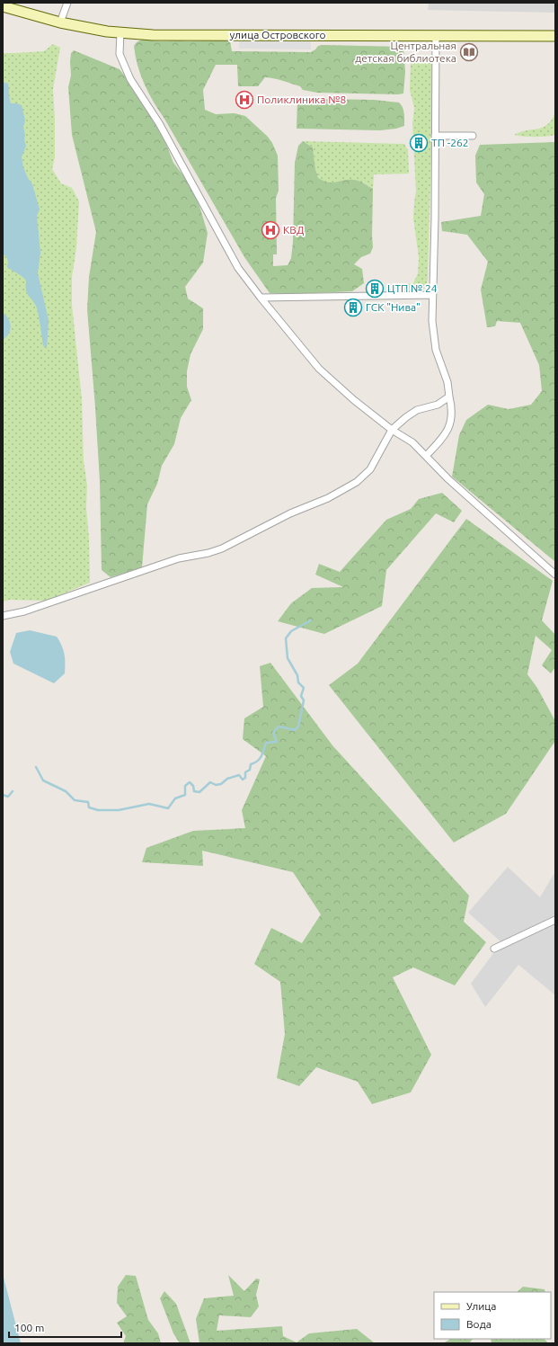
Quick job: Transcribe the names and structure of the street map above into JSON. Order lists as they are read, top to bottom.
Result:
{
  "streets": {
    "main road": ["улица Островского"]
  },
  "places": {
    "library": ["Центральная детская библиотека"],
    "hospital": ["Поликлиника №8", "КВД"],
    "building": ["ТП -262", "ЦТП № 24", "ГСК \"Нива\""]
  },
  "legend": ["Улица", "Вода"],
  "scale_bar": "100 m"
}
